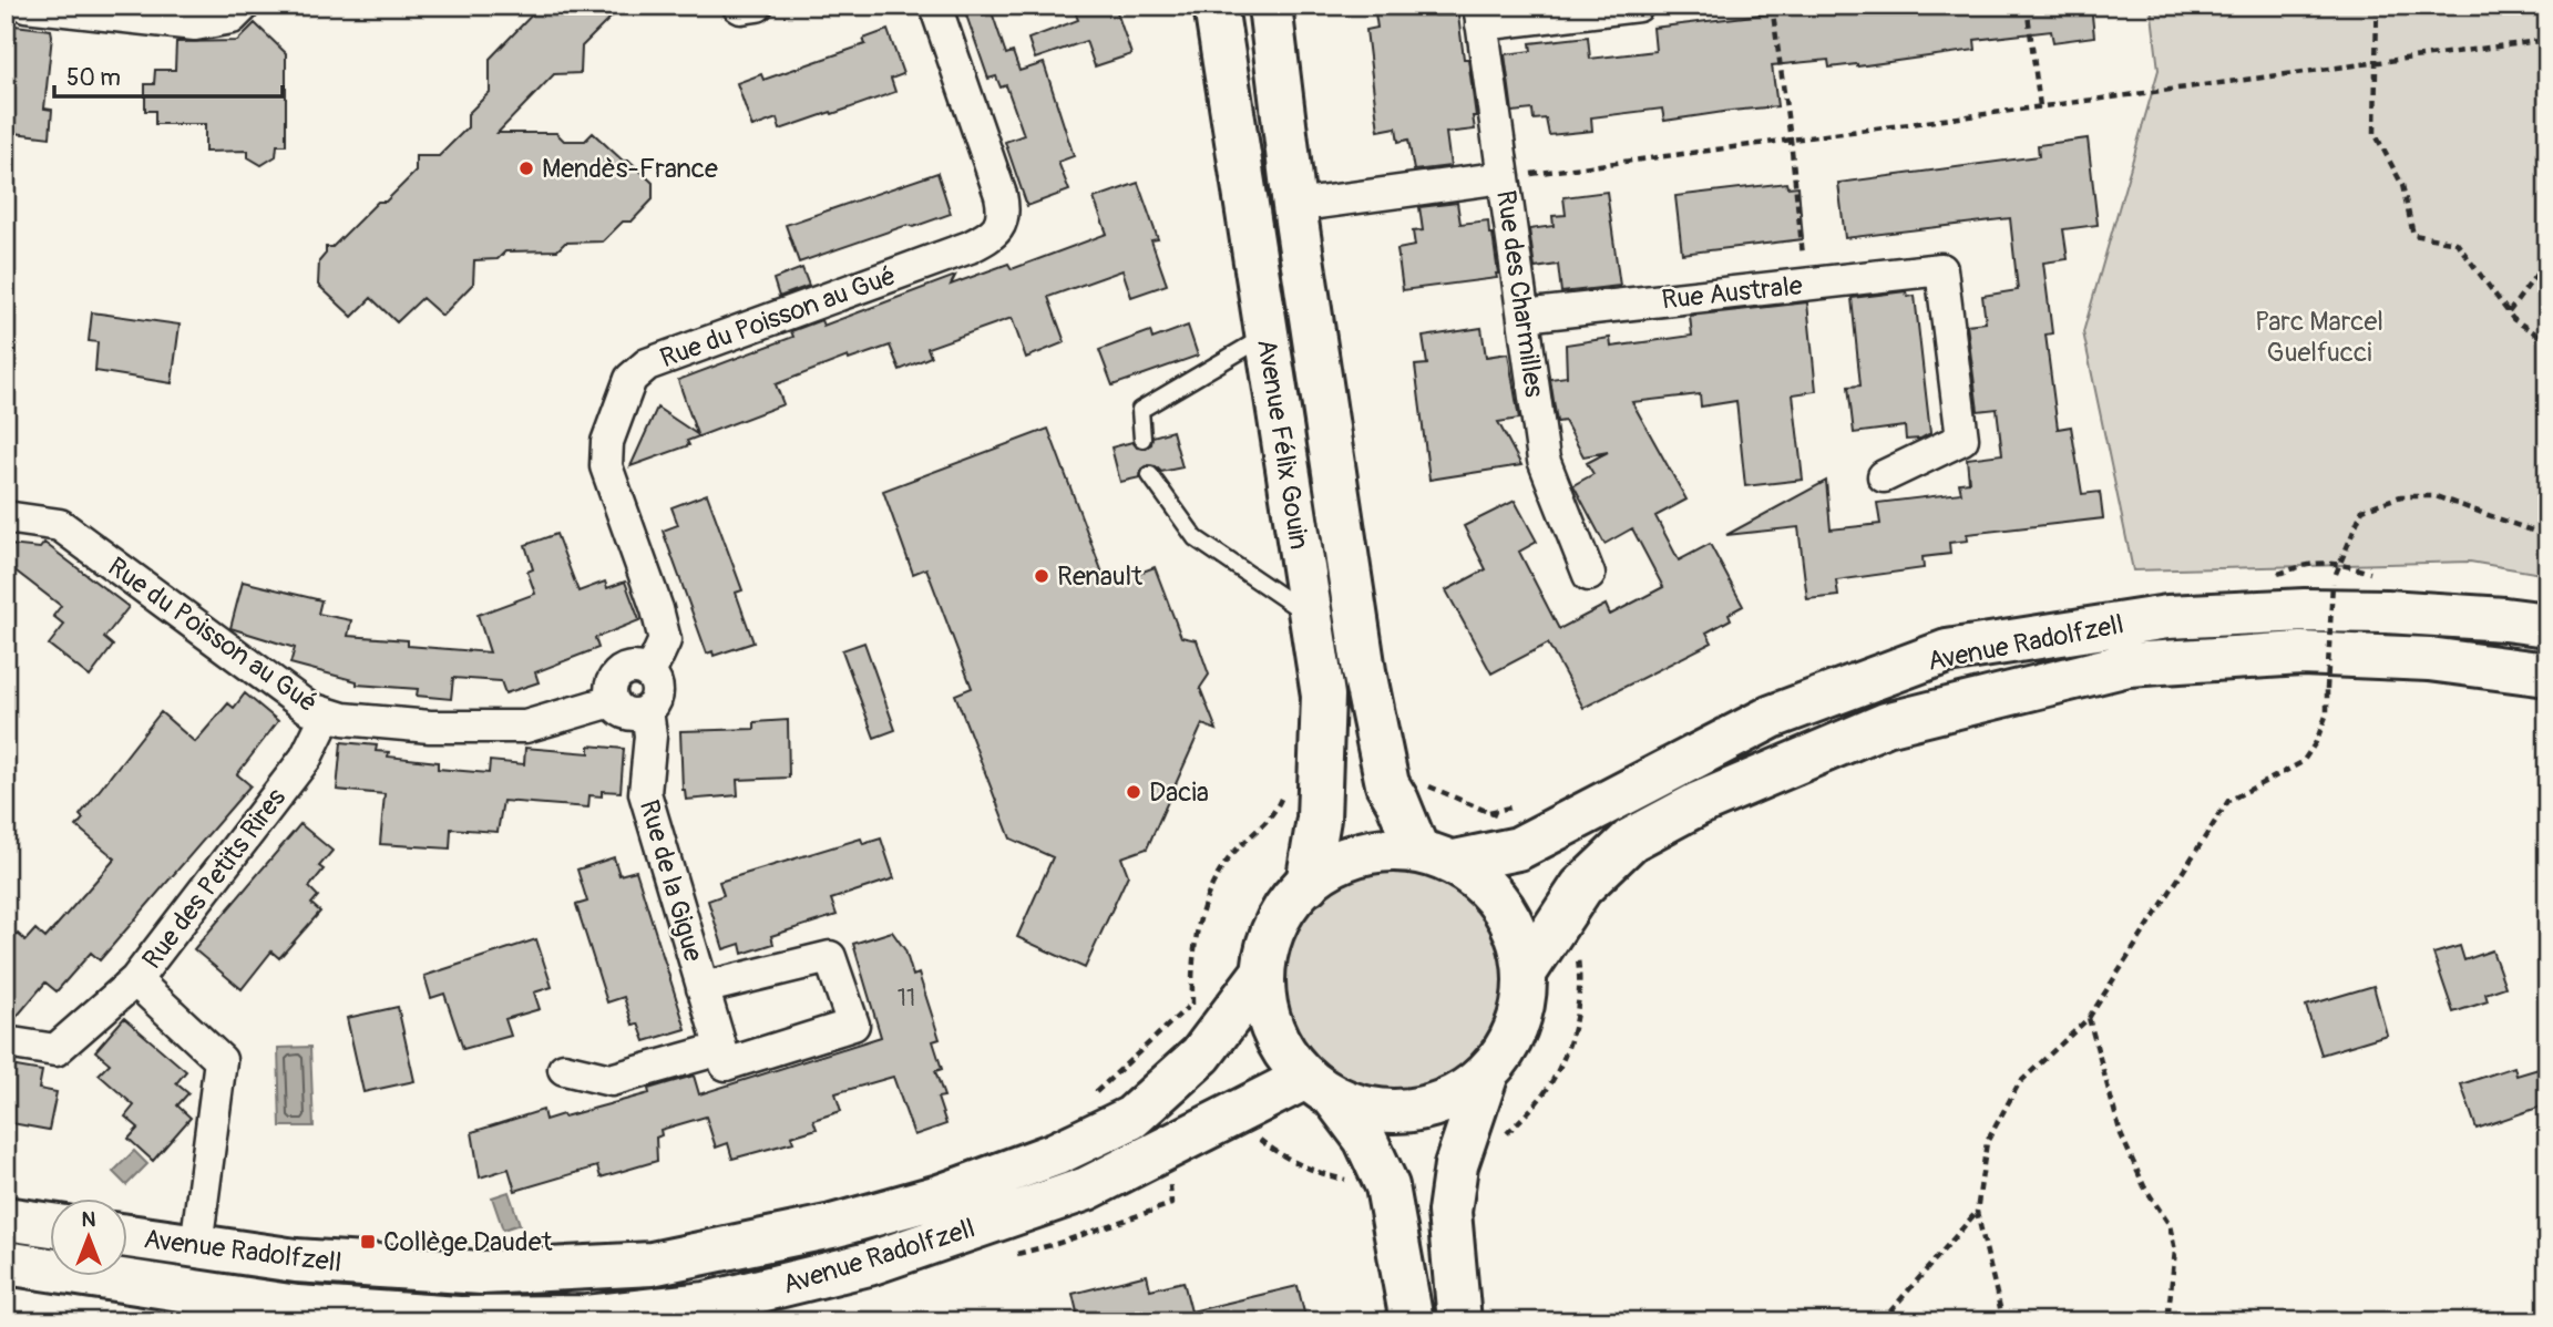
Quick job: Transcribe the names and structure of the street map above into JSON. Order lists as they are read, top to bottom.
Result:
{
  "streets": {
    "main road": ["Avenue Félix Gouin", "Avenue Radolfzell"],
    "street": [
      "Rue Australe",
      "Rue des Charmilles",
      "Rue du Poisson au Gué",
      "Rue des Petits Rires",
      "Rue de la Gigue"
    ]
  },
  "crossings": [
    ["Rue Australe", "Rue des Charmilles"],
    ["Rue du Poisson au Gué", "Rue des Petits Rires"],
    ["Rue du Poisson au Gué", "Rue de la Gigue"],
    ["Avenue Félix Gouin", "Avenue Radolfzell"],
    ["Avenue Radolfzell", "Rue des Petits Rires"]
  ],
  "parks": ["Parc Marcel Guelfucci"],
  "places": {
    "other": ["Mendès-France", "Renault", "Dacia"],
    "transit": ["Collège Daudet"]
  },
  "house_numbers": ["11"],
  "scale_bar": "50 m",
  "north": "top"
}
